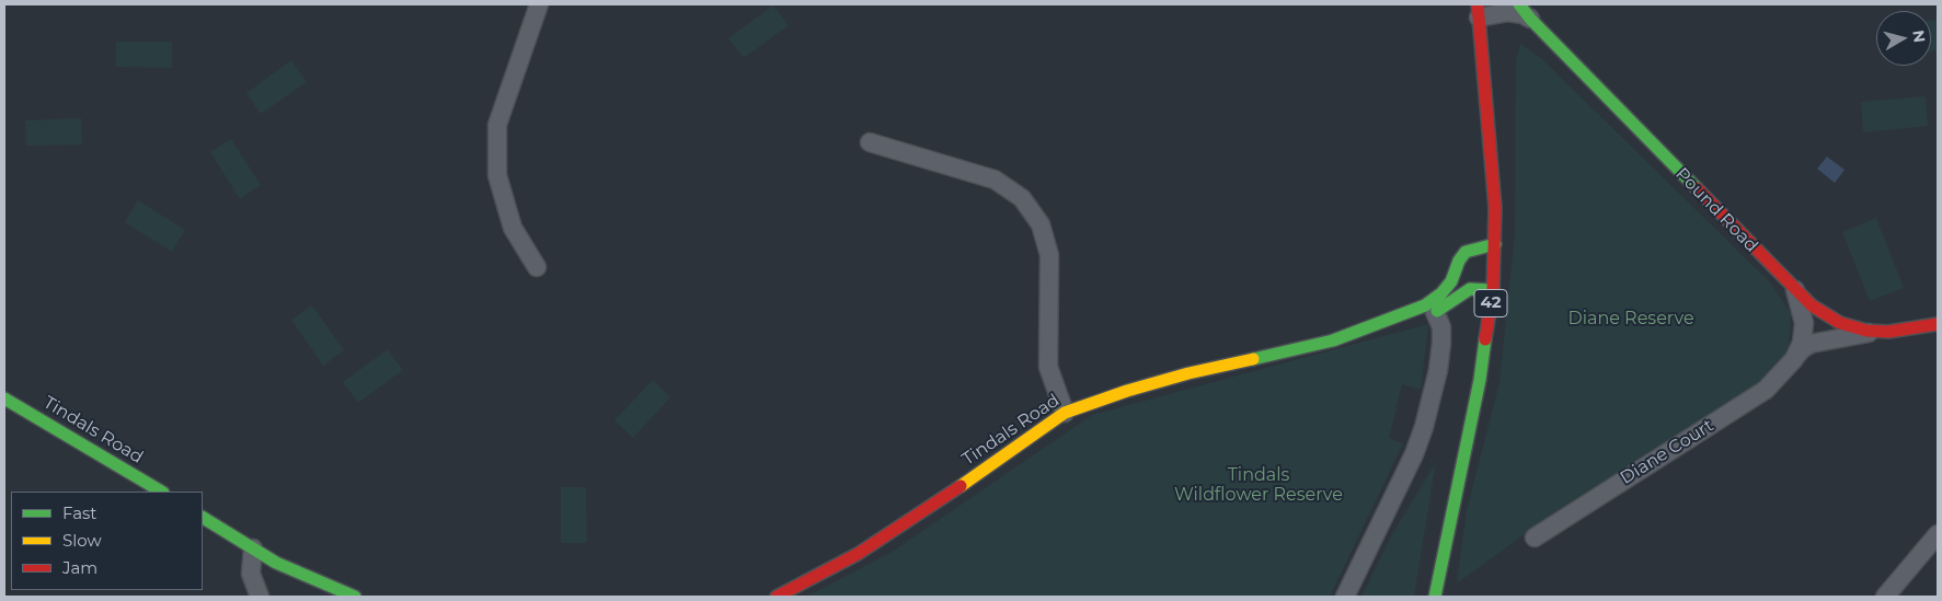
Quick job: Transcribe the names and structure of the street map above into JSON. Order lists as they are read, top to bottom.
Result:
{
  "streets": {
    "main road": ["Pound Road", "42", "Tindals Road"],
    "street": ["Diane Court"]
  },
  "crossings": [
    ["Pound Road", "Diane Court"],
    ["42", "Tindals Road"]
  ],
  "parks": ["Diane Reserve", "Tindals Wildflower Reserve"],
  "legend": ["Fast", "Slow", "Jam"],
  "north": "right"
}
